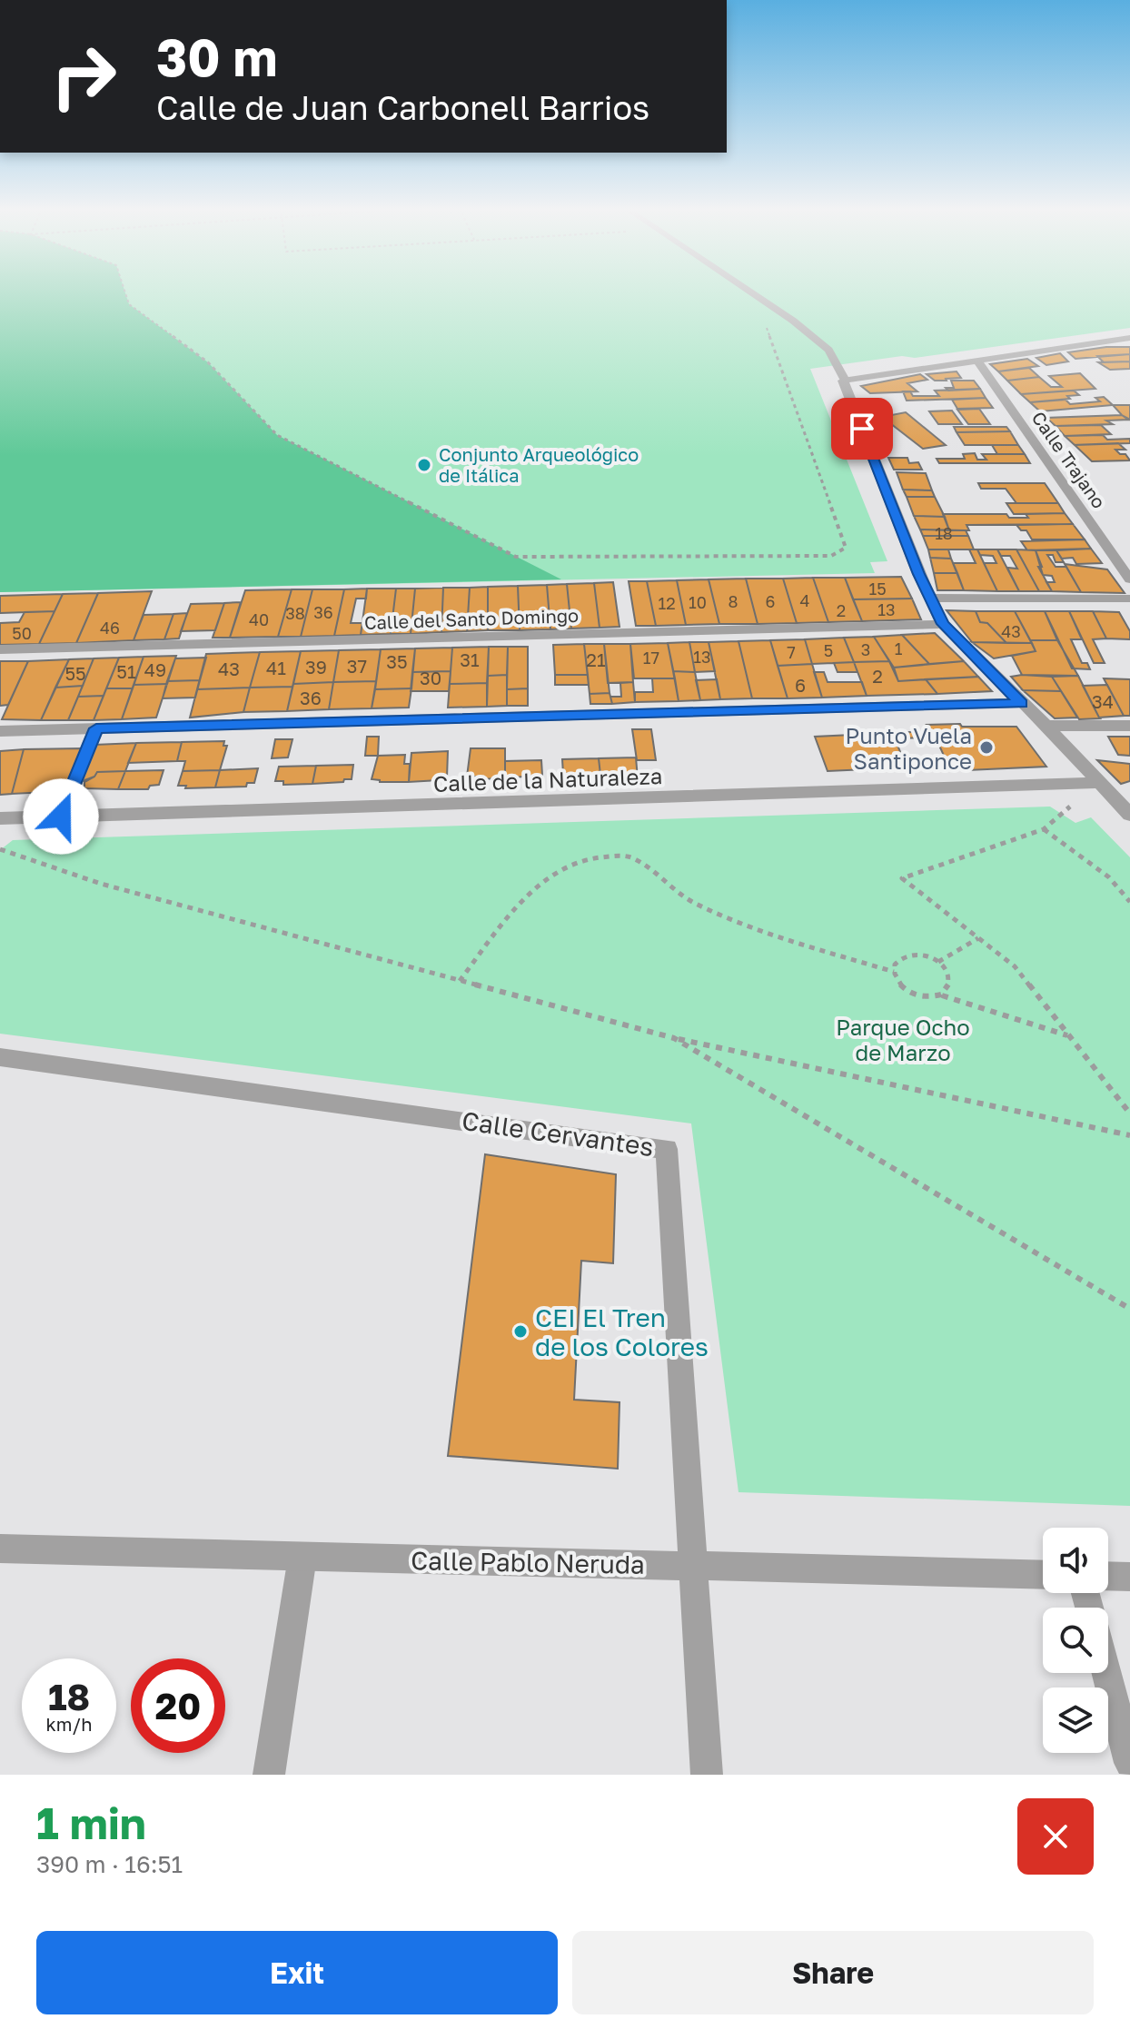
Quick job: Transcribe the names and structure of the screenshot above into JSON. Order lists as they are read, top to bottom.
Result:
{
  "streets": {
    "street": [
      "Calle Trajano",
      "Calle del Santo Domingo",
      "Calle de la Naturaleza",
      "Calle Cervantes",
      "Calle Pablo Neruda"
    ]
  },
  "crossings": [
    ["Calle Cervantes", "Calle Pablo Neruda"]
  ],
  "parks": ["Parque Ocho de Marzo"],
  "places": ["Conjunto Arqueológico de Itálica", "Punto Vuela Santiponce", "CEI El Tren de los Colores"],
  "house_numbers": [
    "18",
    "15",
    "4",
    "8",
    "6",
    "10",
    "12",
    "13",
    "2",
    "36",
    "38",
    "40",
    "46",
    "43",
    "50",
    "1",
    "3",
    "5",
    "7",
    "13",
    "17",
    "31",
    "21",
    "35",
    "37",
    "39",
    "41",
    "43",
    "49",
    "51",
    "55",
    "2",
    "30",
    "6",
    "36",
    "34"
  ],
  "page": {
    "turn": ["30 m", "Calle de Juan Carbonell Barrios"],
    "speed": "18 km/h",
    "limit": "20",
    "heading": ["1 min", "390 m · 16:51"],
    "buttons": ["Exit", "Share"]
  }
}
